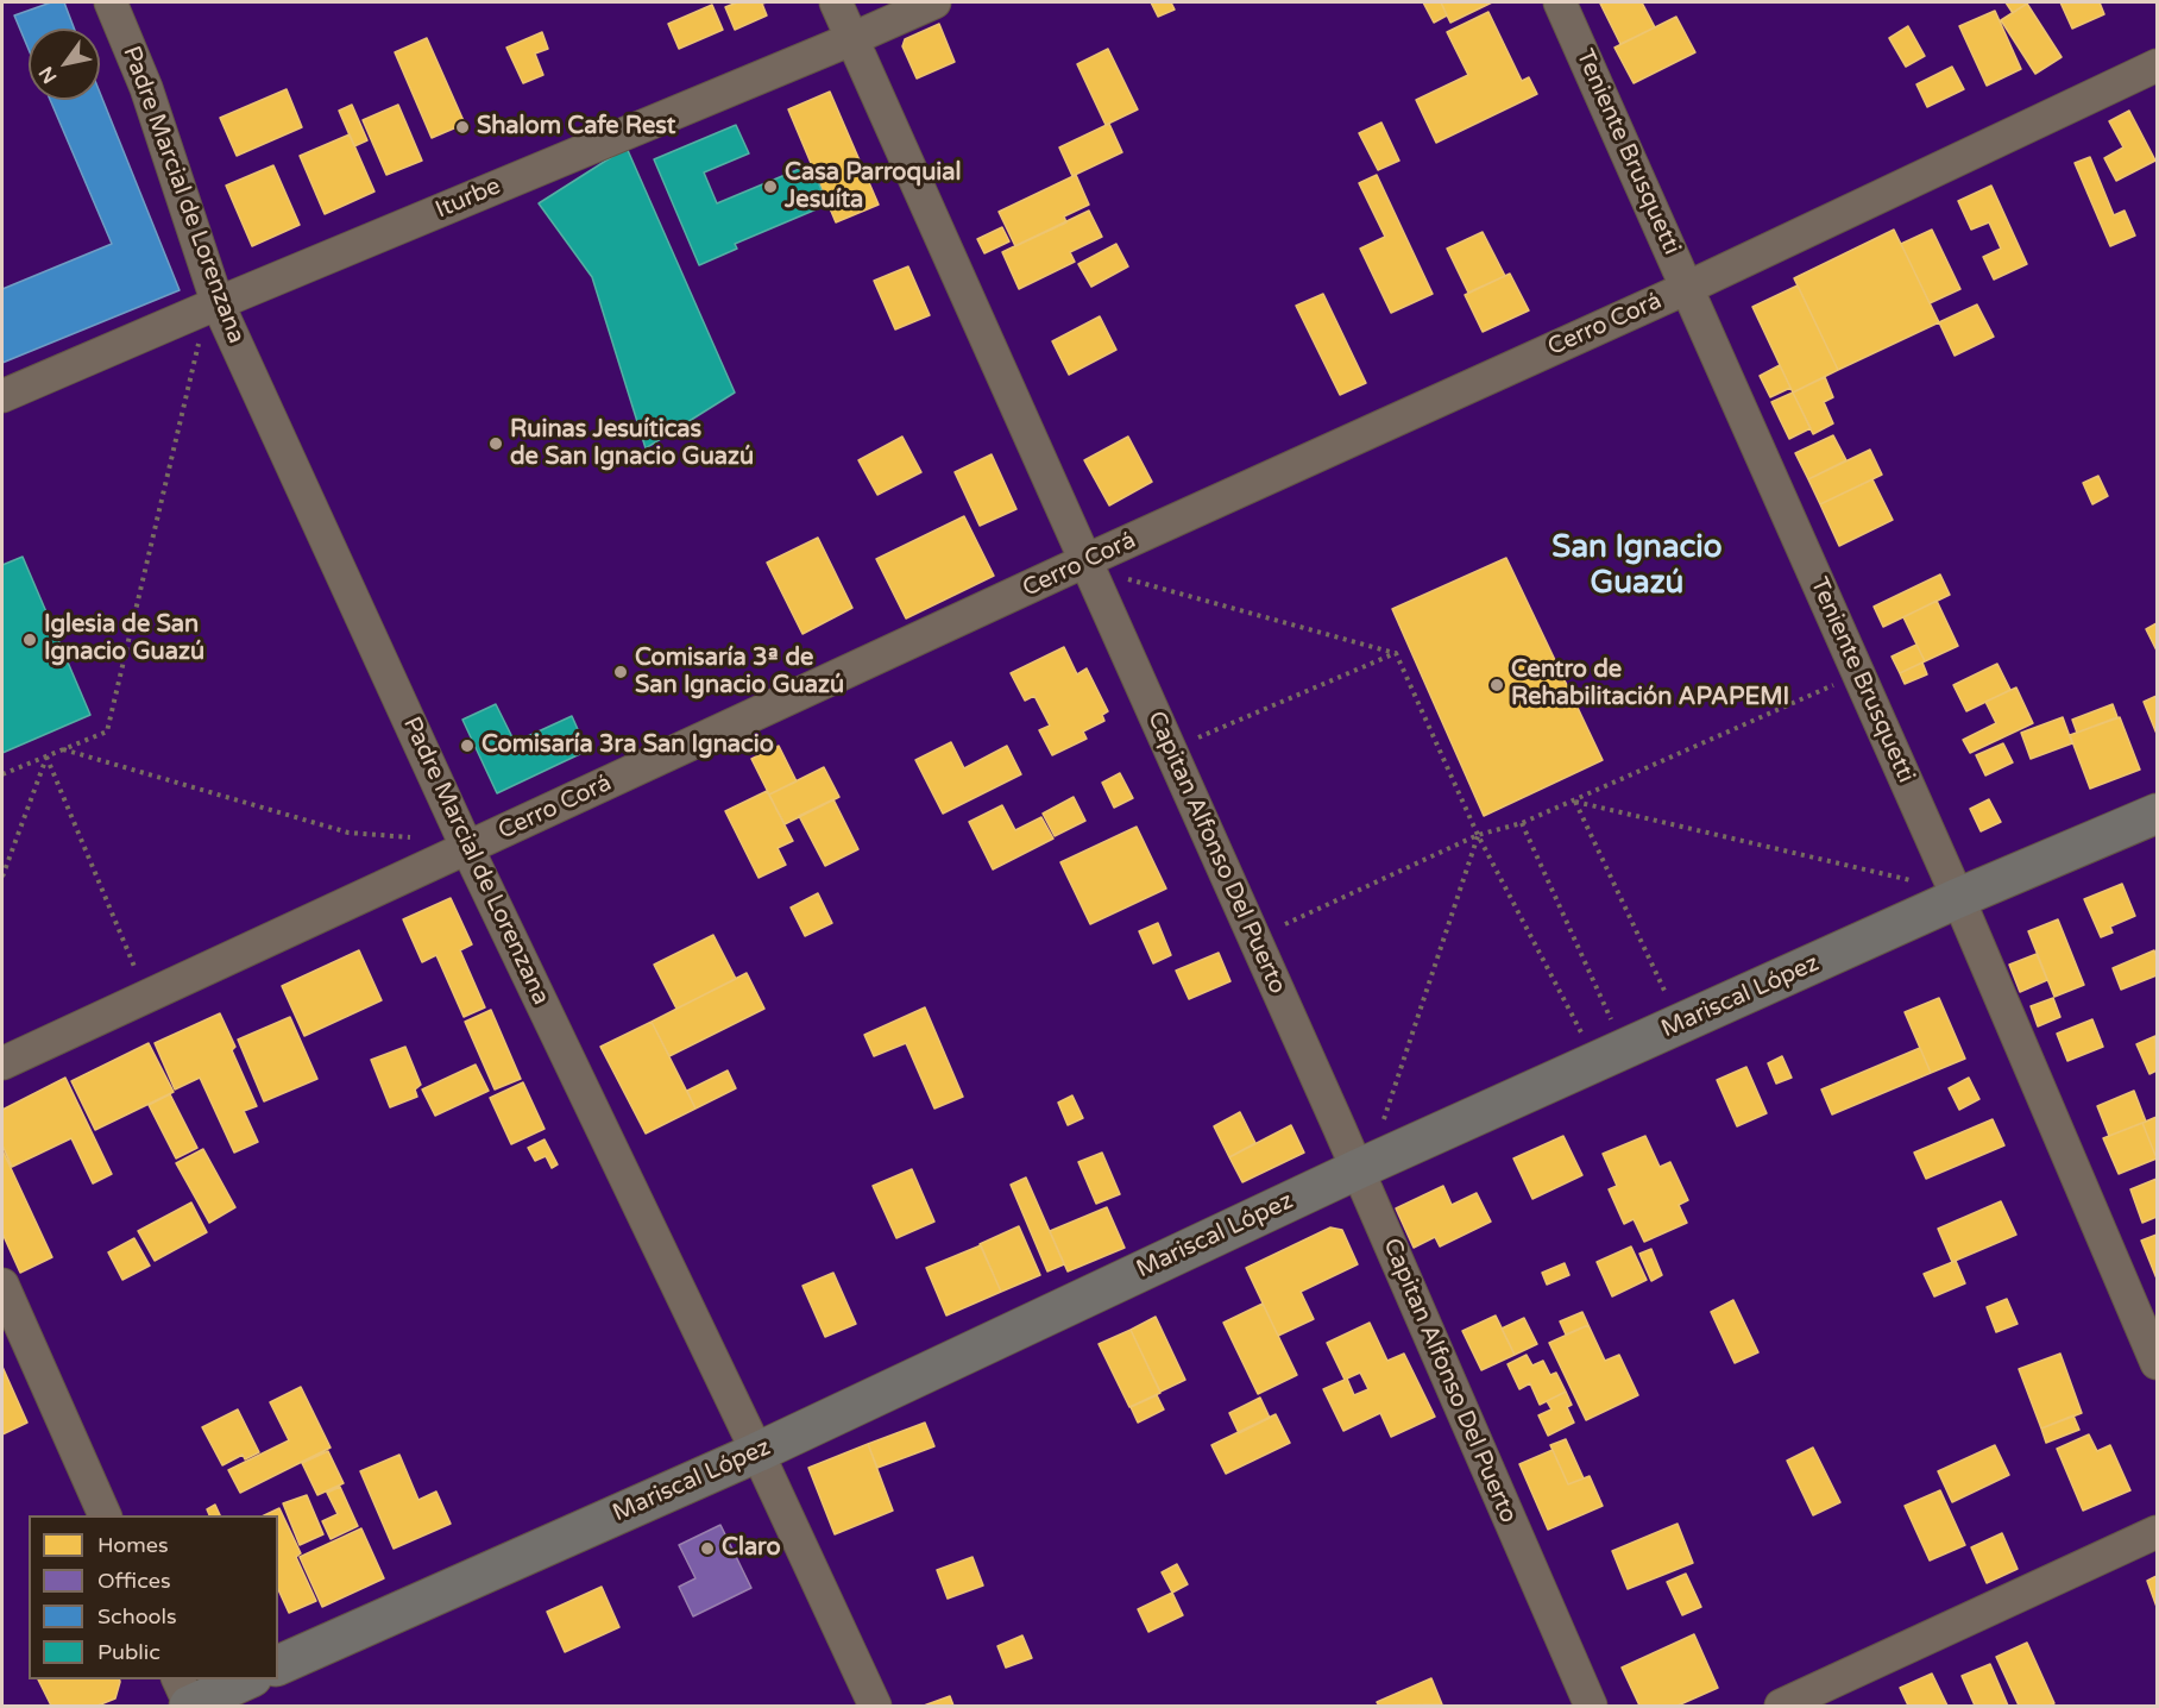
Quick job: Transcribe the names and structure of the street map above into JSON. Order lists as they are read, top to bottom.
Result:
{
  "streets": {
    "main road": ["Mariscal López"],
    "street": [
      "Teniente Brusquetti",
      "Padre Marcial de Lorenzana",
      "Iturbe",
      "Cerro Corá",
      "Capitan Alfonso Del Puerto"
    ]
  },
  "crossings": [
    ["Teniente Brusquetti", "Cerro Corá"],
    ["Teniente Brusquetti", "Mariscal López"],
    ["Padre Marcial de Lorenzana", "Iturbe"],
    ["Padre Marcial de Lorenzana", "Cerro Corá"],
    ["Padre Marcial de Lorenzana", "Mariscal López"],
    ["Iturbe", "Capitan Alfonso Del Puerto"],
    ["Cerro Corá", "Capitan Alfonso Del Puerto"],
    ["Capitan Alfonso Del Puerto", "Mariscal López"]
  ],
  "districts": ["San Ignacio Guazú"],
  "places": [
    "Shalom Cafe Rest",
    "Casa Parroquial Jesuíta",
    "Ruinas Jesuíticas de San Ignacio Guazú",
    "Iglesia de San Ignacio Guazú",
    "Comisaría 3ª de San Ignacio Guazú",
    "Centro de Rehabilitación APAPEMI",
    "Comisaría 3ra San Ignacio",
    "Claro"
  ],
  "legend": [
    "Homes",
    "Offices",
    "Schools",
    "Public"
  ],
  "north": "bottom left"
}
